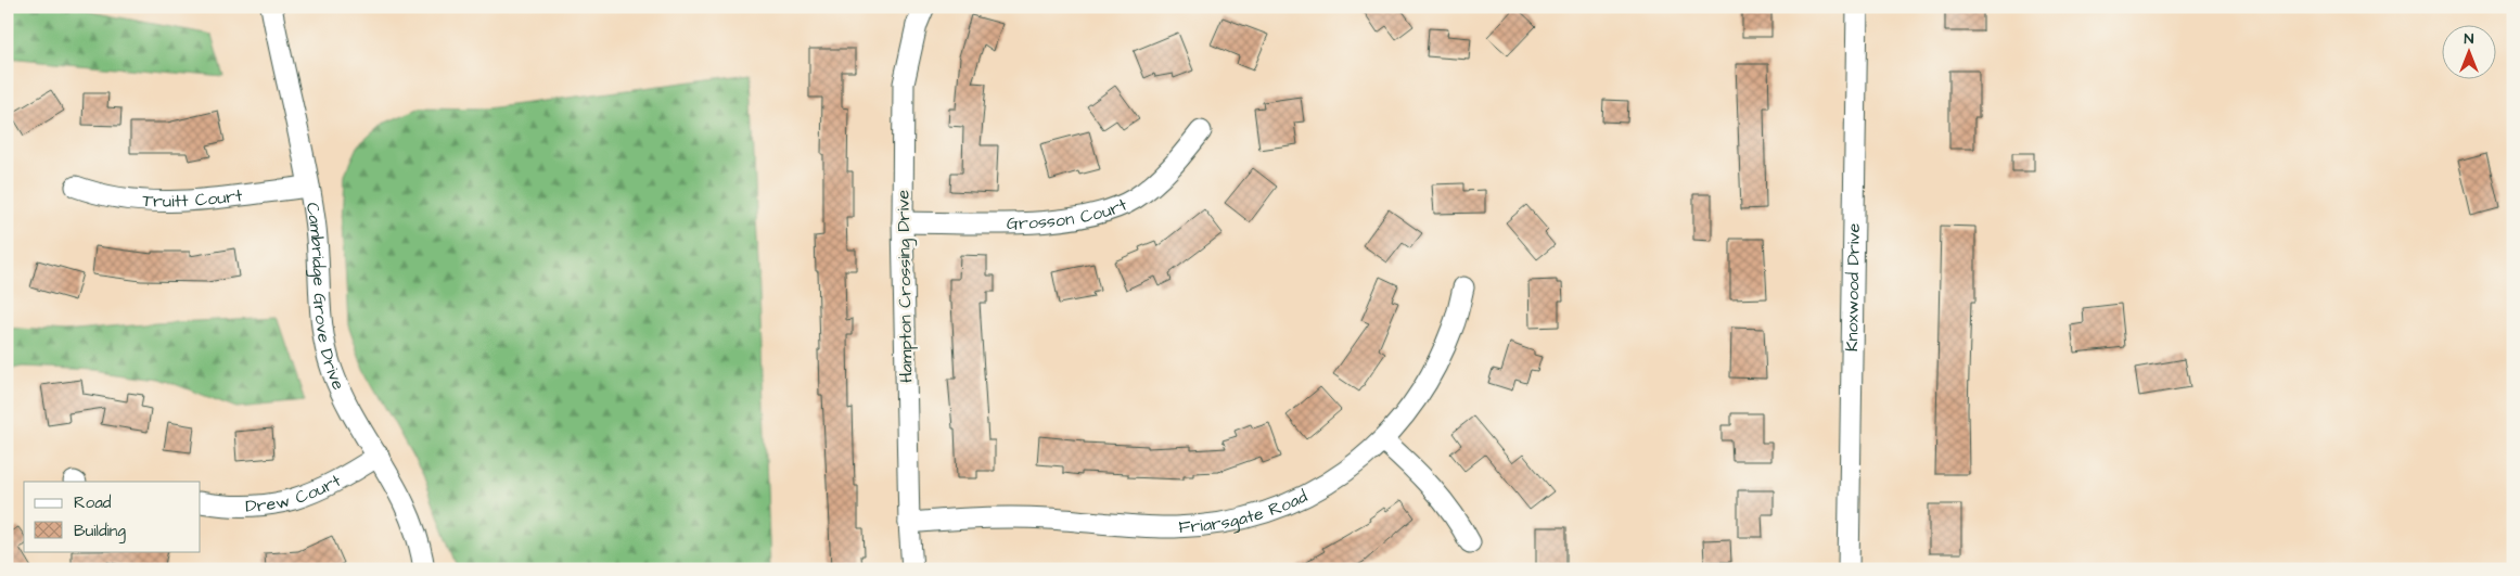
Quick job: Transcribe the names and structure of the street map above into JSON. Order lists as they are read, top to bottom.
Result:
{
  "streets": {
    "street": [
      "Truitt Court",
      "Grosson Court",
      "Hampton Crossing Drive",
      "Knoxwood Drive",
      "Cambridge Grove Drive",
      "Drew Court",
      "Friarsgate Road"
    ]
  },
  "crossings": [
    ["Truitt Court", "Cambridge Grove Drive"],
    ["Grosson Court", "Hampton Crossing Drive"],
    ["Hampton Crossing Drive", "Friarsgate Road"],
    ["Cambridge Grove Drive", "Drew Court"]
  ],
  "legend": ["Road", "Building"],
  "north": "top"
}
